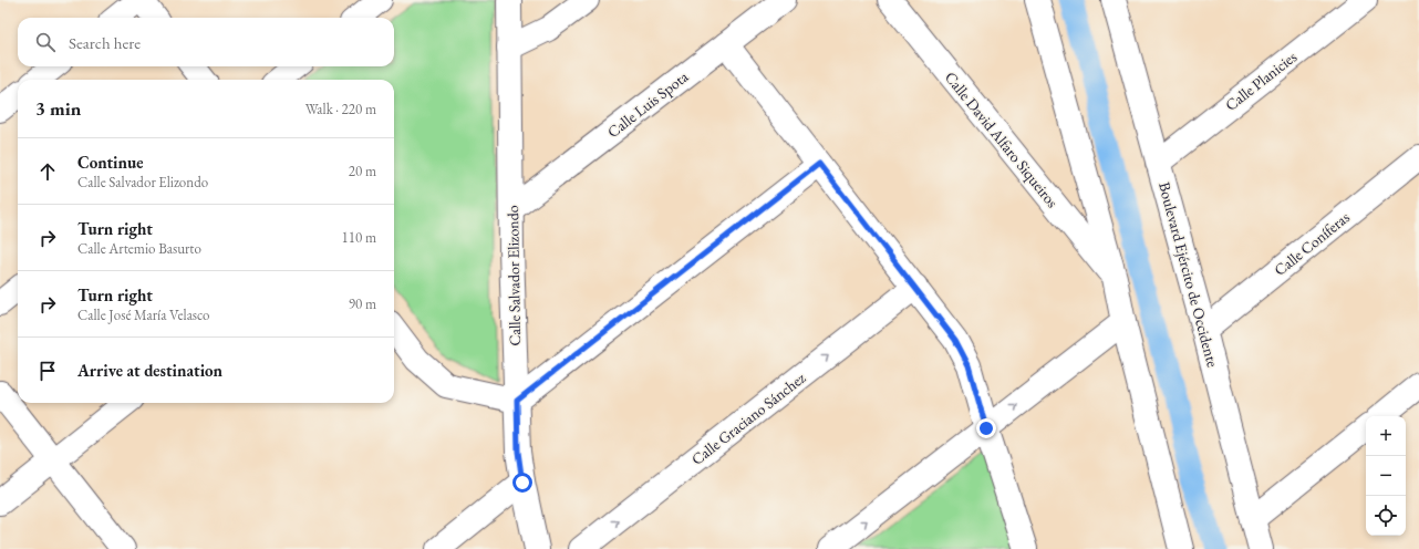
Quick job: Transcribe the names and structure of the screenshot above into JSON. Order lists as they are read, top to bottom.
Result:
{
  "streets": {
    "street": [
      "Calle Planicies",
      "Calle Luis Spota",
      "Calle David Alfaro Siqueiros",
      "Calle Coníferas",
      "Boulevard Ejército de Occidente",
      "Calle Salvador Elizondo",
      "Calle Graciano Sánchez"
    ]
  },
  "crossings": [
    ["Calle Planicies", "Boulevard Ejército de Occidente"],
    ["Calle Luis Spota", "Calle Salvador Elizondo"],
    ["Calle Coníferas", "Boulevard Ejército de Occidente"]
  ],
  "page": {
    "search": "Search here",
    "heading": ["3 min", "Walk · 220 m"],
    "list": [
      ["Continue", "Calle Salvador Elizondo", "20 m"],
      ["Turn right", "Calle Artemio Basurto", "110 m"],
      ["Turn right", "Calle José María Velasco", "90 m"],
      "Arrive at destination"
    ],
    "map_buttons": ["+", "−"]
  }
}
